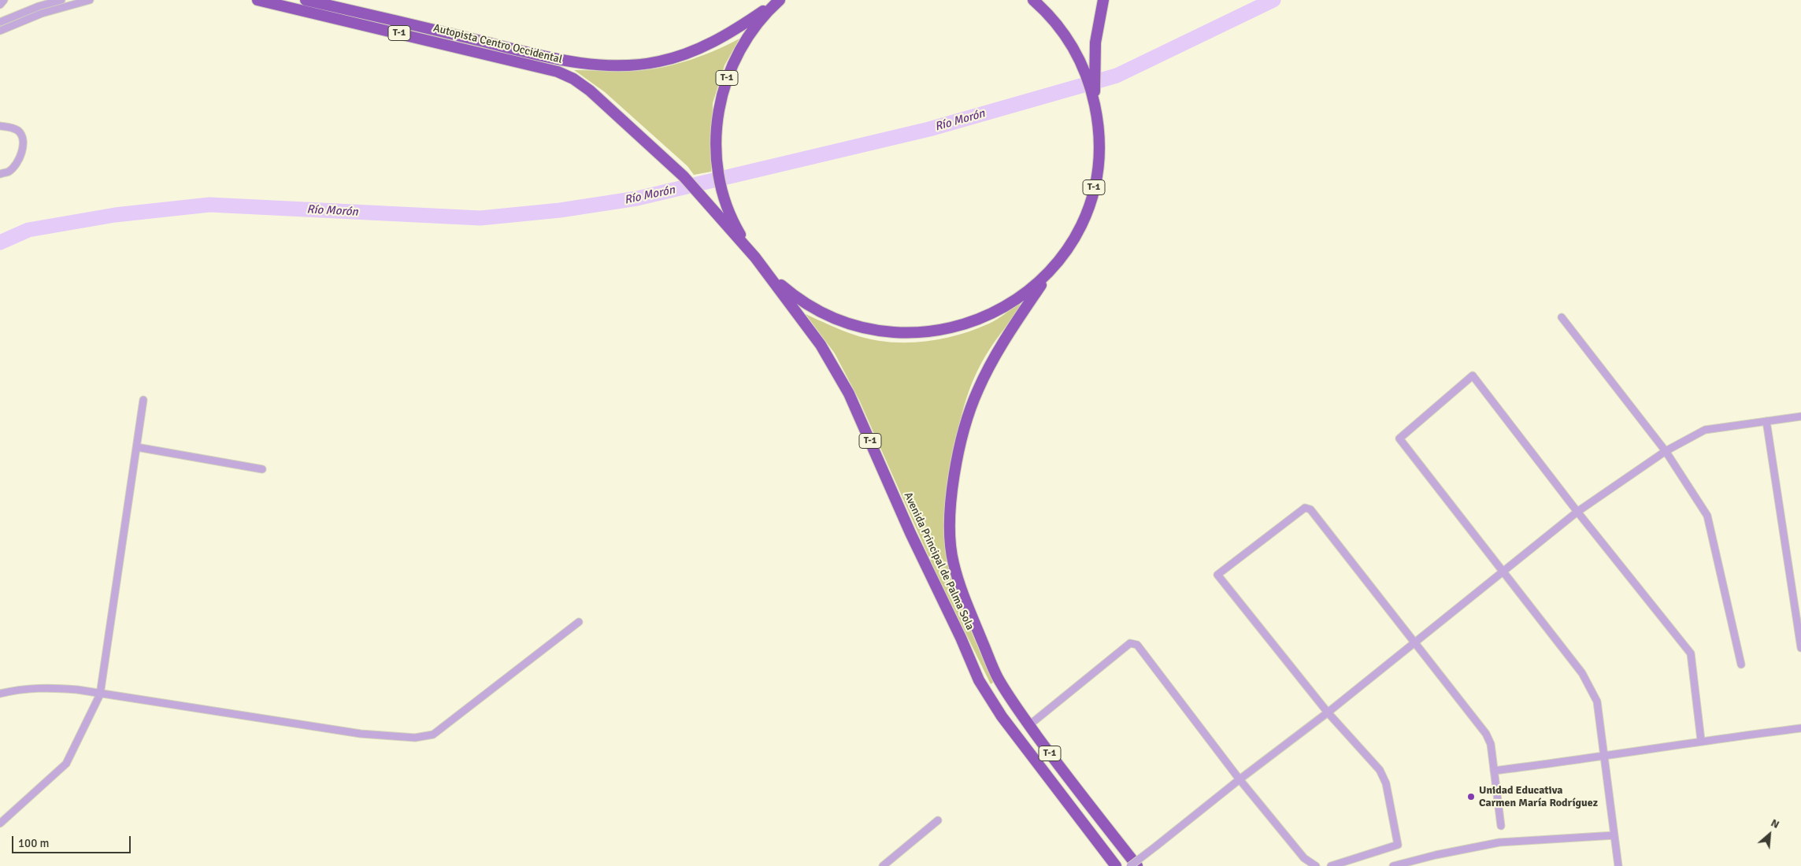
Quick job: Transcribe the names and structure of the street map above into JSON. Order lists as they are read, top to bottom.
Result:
{
  "streets": {
    "highway": ["T-1", "Autopista Centro Occidental", "Avenida Principal de Palma Sola"]
  },
  "crossings": [
    ["T-1", "Autopista Centro Occidental"],
    ["T-1", "Avenida Principal de Palma Sola"],
    ["Autopista Centro Occidental", "Avenida Principal de Palma Sola"]
  ],
  "water": ["Río Morón"],
  "places": ["Unidad Educativa Carmen María Rodríguez"],
  "scale_bar": "100 m",
  "north": "top right"
}
